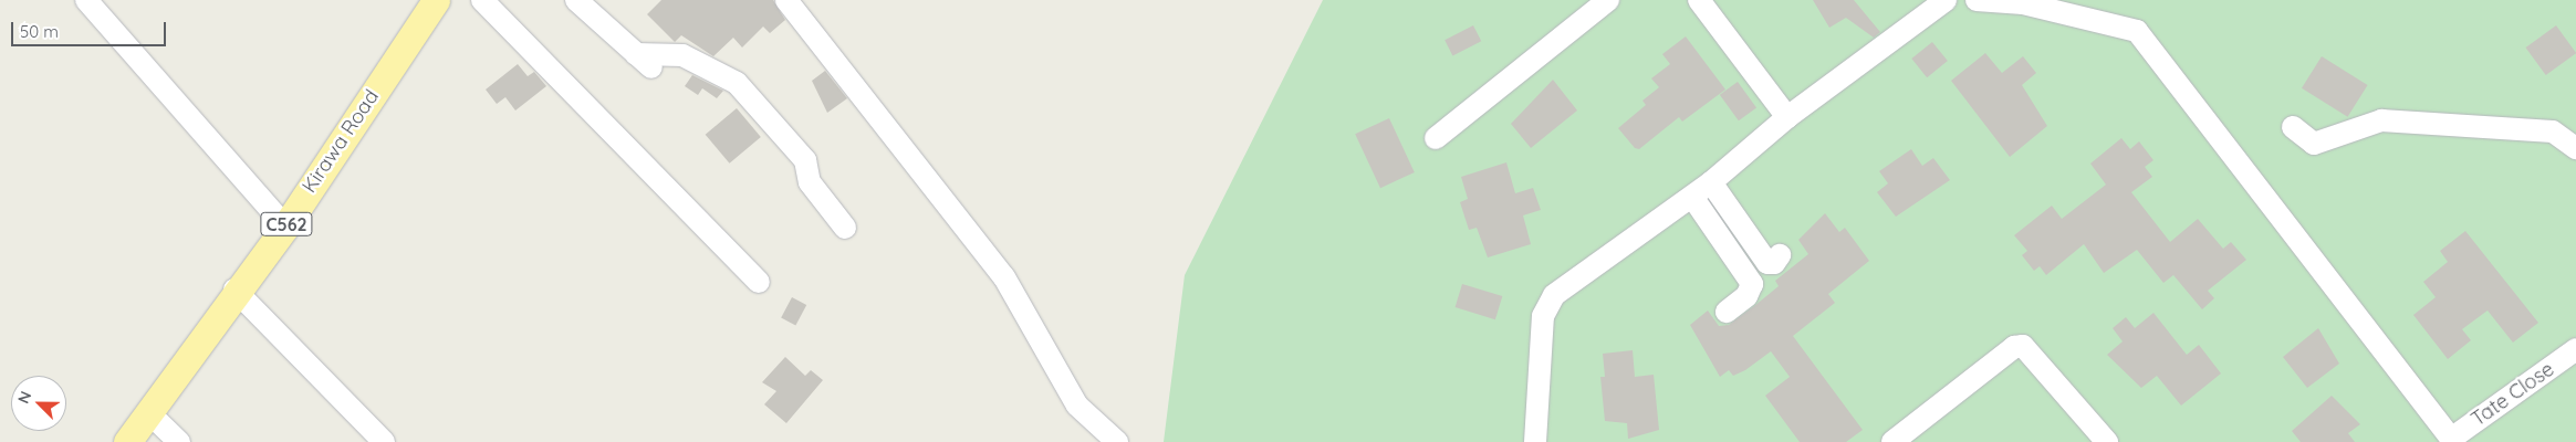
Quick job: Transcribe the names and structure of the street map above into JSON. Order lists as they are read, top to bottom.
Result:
{
  "streets": {
    "main road": ["Kirawa Road", "C562"],
    "street": ["Tate Close"]
  },
  "scale_bar": "50 m",
  "north": "top left"
}
